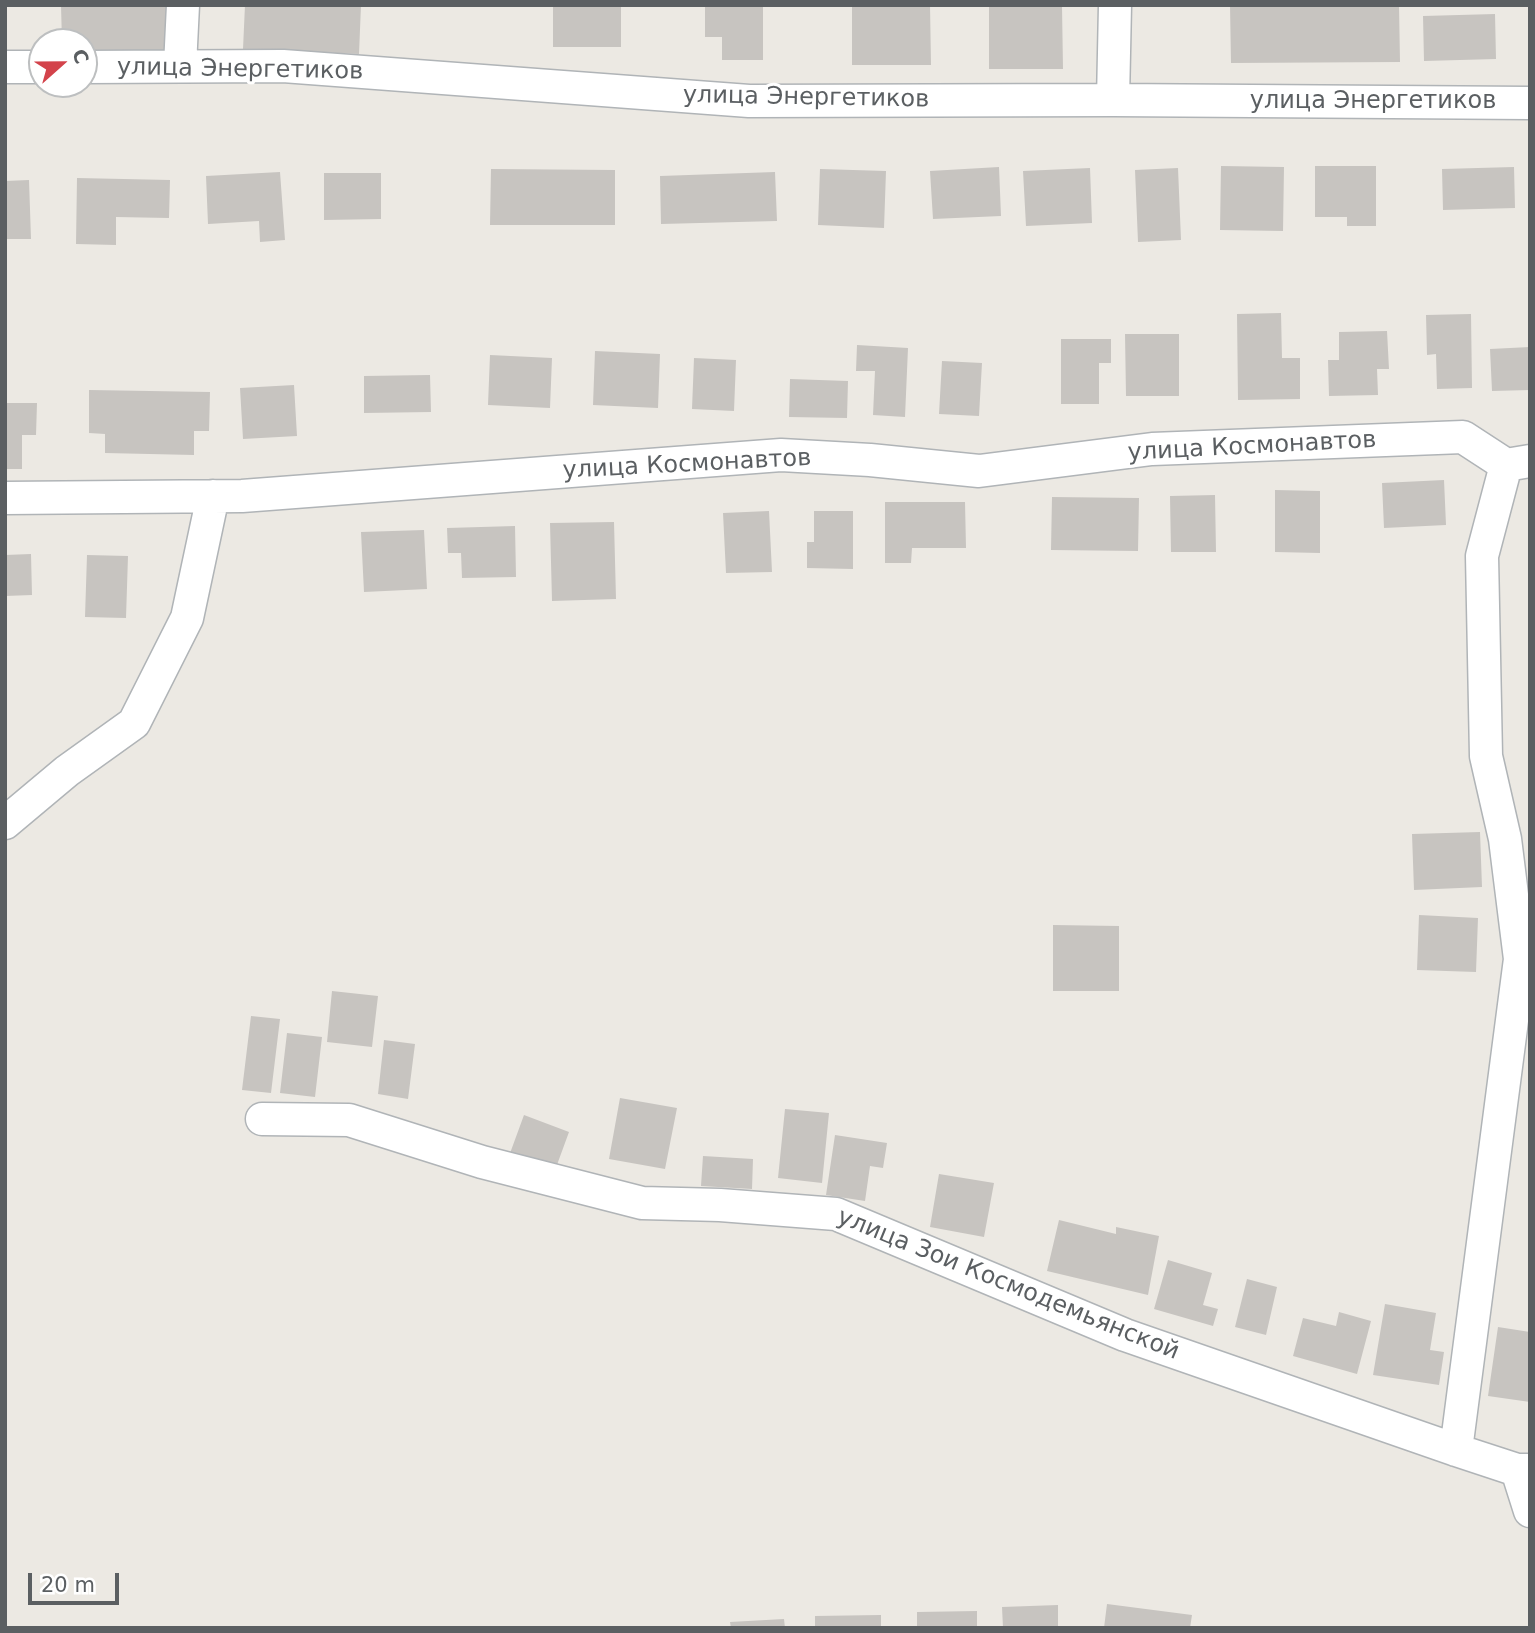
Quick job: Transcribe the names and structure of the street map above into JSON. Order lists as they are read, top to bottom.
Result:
{
  "streets": {
    "street": ["улица Энергетиков", "улица Космонавтов", "улица Зои Космодемьянской"]
  },
  "scale_bar": "20 m",
  "north": "right"
}
